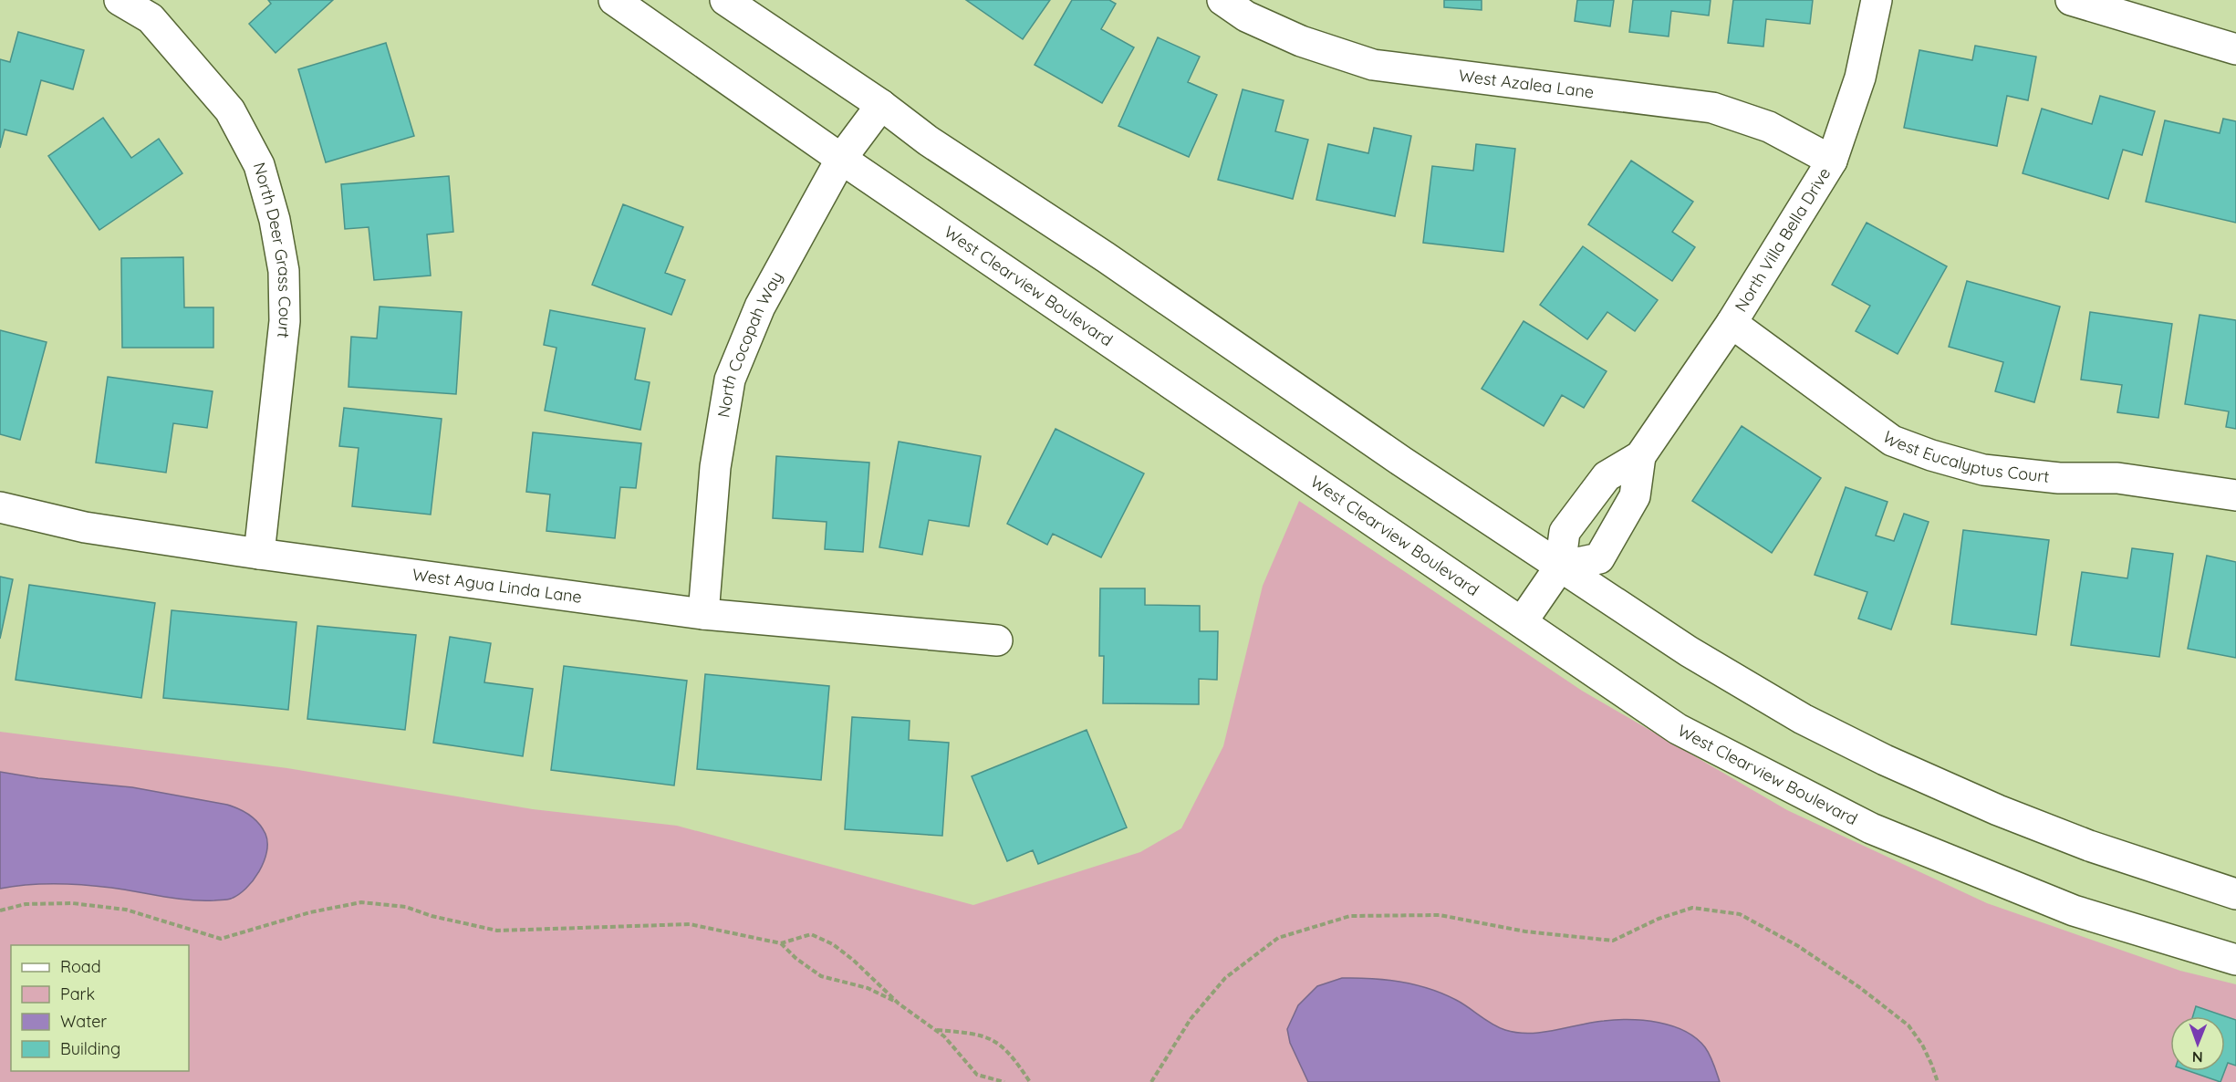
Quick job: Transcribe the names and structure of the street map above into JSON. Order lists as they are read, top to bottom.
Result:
{
  "streets": {
    "street": [
      "West Azalea Lane",
      "North Villa Bella Drive",
      "North Deer Grass Court",
      "West Clearview Boulevard",
      "North Cocopah Way",
      "West Eucalyptus Court",
      "West Agua Linda Lane"
    ]
  },
  "crossings": [
    ["West Azalea Lane", "North Villa Bella Drive"],
    ["North Villa Bella Drive", "West Clearview Boulevard"],
    ["North Villa Bella Drive", "West Eucalyptus Court"],
    ["North Deer Grass Court", "West Agua Linda Lane"],
    ["West Clearview Boulevard", "North Cocopah Way"],
    ["North Cocopah Way", "West Agua Linda Lane"]
  ],
  "legend": [
    "Road",
    "Park",
    "Water",
    "Building"
  ],
  "north": "bottom"
}
